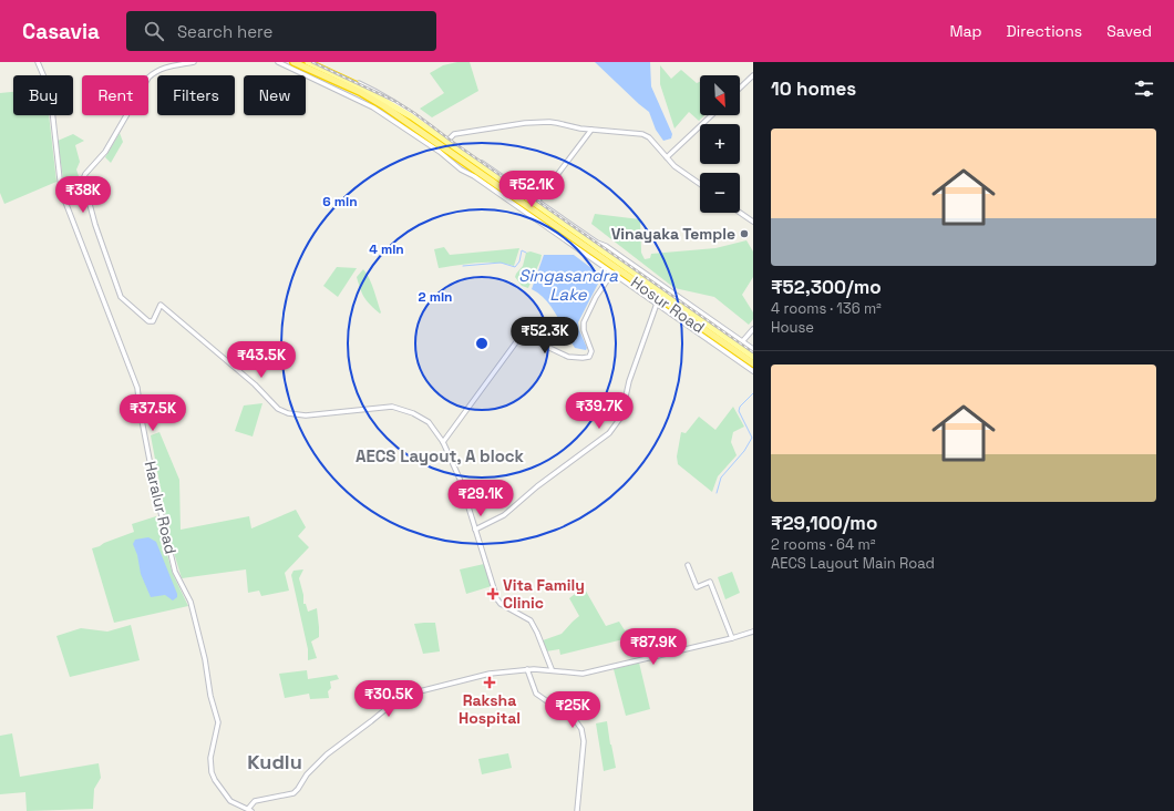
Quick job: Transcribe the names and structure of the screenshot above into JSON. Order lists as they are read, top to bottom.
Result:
{
  "streets": {
    "highway": ["Hosur Road"],
    "street": ["Haralur Road"]
  },
  "districts": ["AECS Layout, A block", "Kudlu"],
  "water": ["Singasandra Lake"],
  "places": {
    "other": ["Vinayaka Temple"],
    "health": ["Vita Family Clinic", "Raksha Hospital"]
  },
  "north": "bottom right",
  "page": {
    "header": "Casavia",
    "search": "Search here",
    "nav": ["Map", "Directions", "Saved"],
    "heading": "10 homes",
    "map_buttons": ["+", "−"],
    "chip": [
      "Buy",
      "Rent",
      "Filters",
      "New"
    ],
    "list": [
      {
        "name": "₹52,300/mo",
        "note": "4 rooms · 136 m² · House"
      },
      {
        "name": "₹29,100/mo",
        "note": "2 rooms · 64 m² · AECS Layout Main Road"
      }
    ],
    "price": [
      "₹52.1K",
      "₹38K",
      "₹52.3K",
      "₹43.5K",
      "₹39.7K",
      "₹37.5K",
      "₹29.1K",
      "₹87.9K",
      "₹30.5K",
      "₹25K"
    ]
  },
  "rings": ["6 min", "4 min", "2 min"]
}
